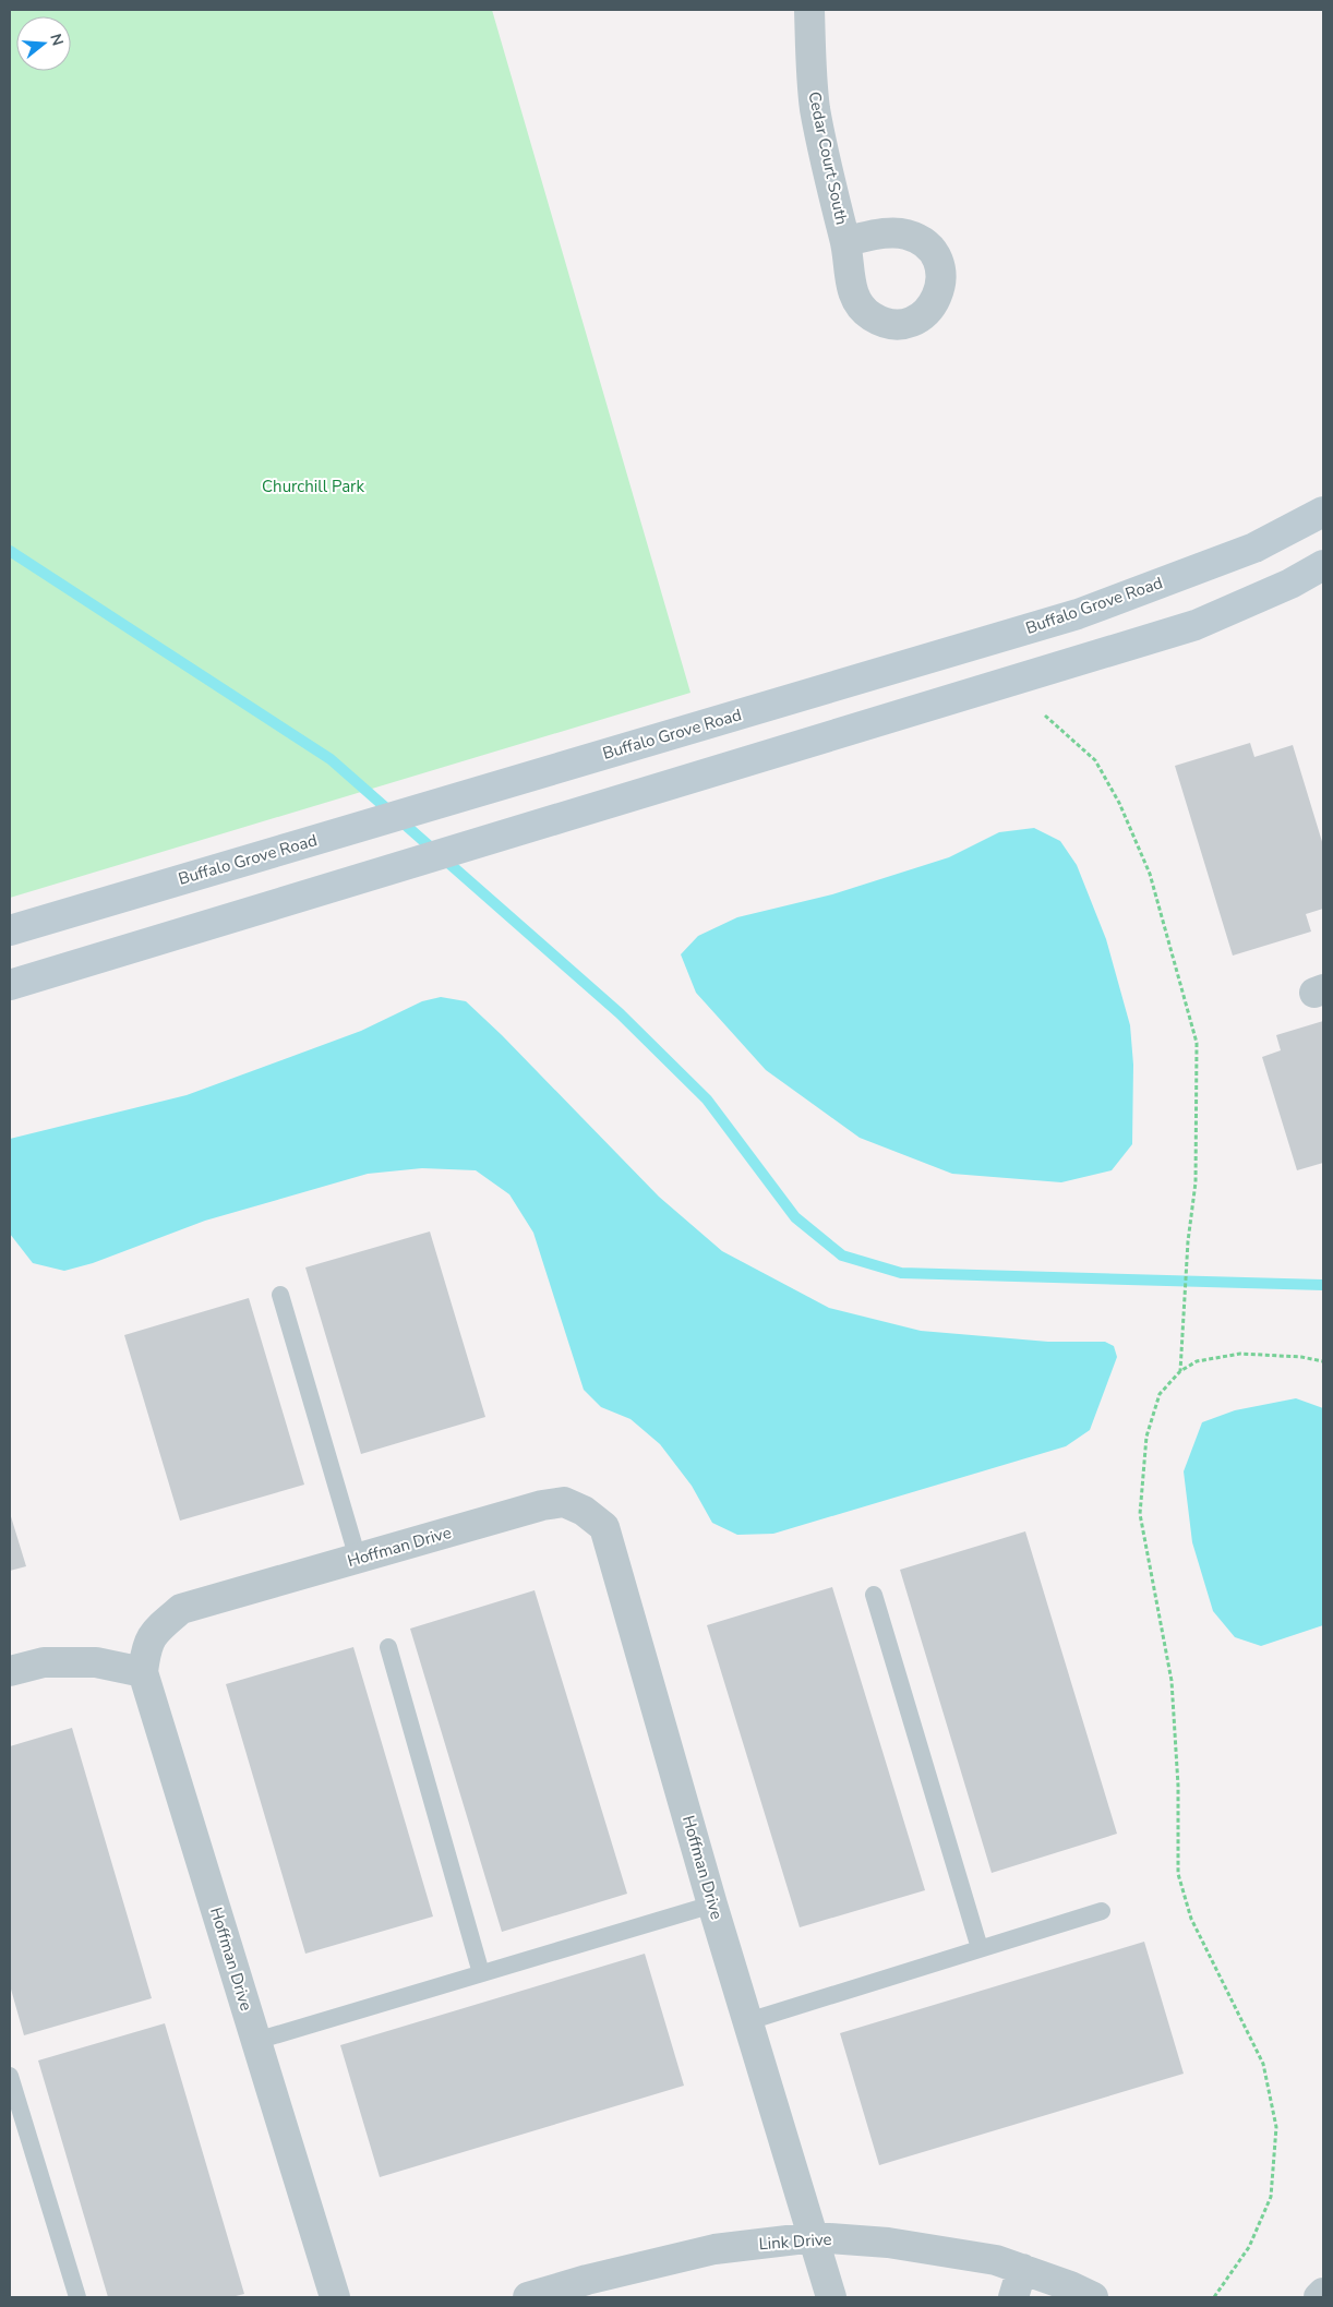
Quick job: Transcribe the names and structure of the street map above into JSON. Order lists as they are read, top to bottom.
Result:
{
  "streets": {
    "main road": ["Buffalo Grove Road"],
    "street": ["Cedar Court South", "Hoffman Drive", "Link Drive"]
  },
  "crossings": [
    ["Hoffman Drive", "Link Drive"]
  ],
  "parks": ["Churchill Park"],
  "north": "right"
}
